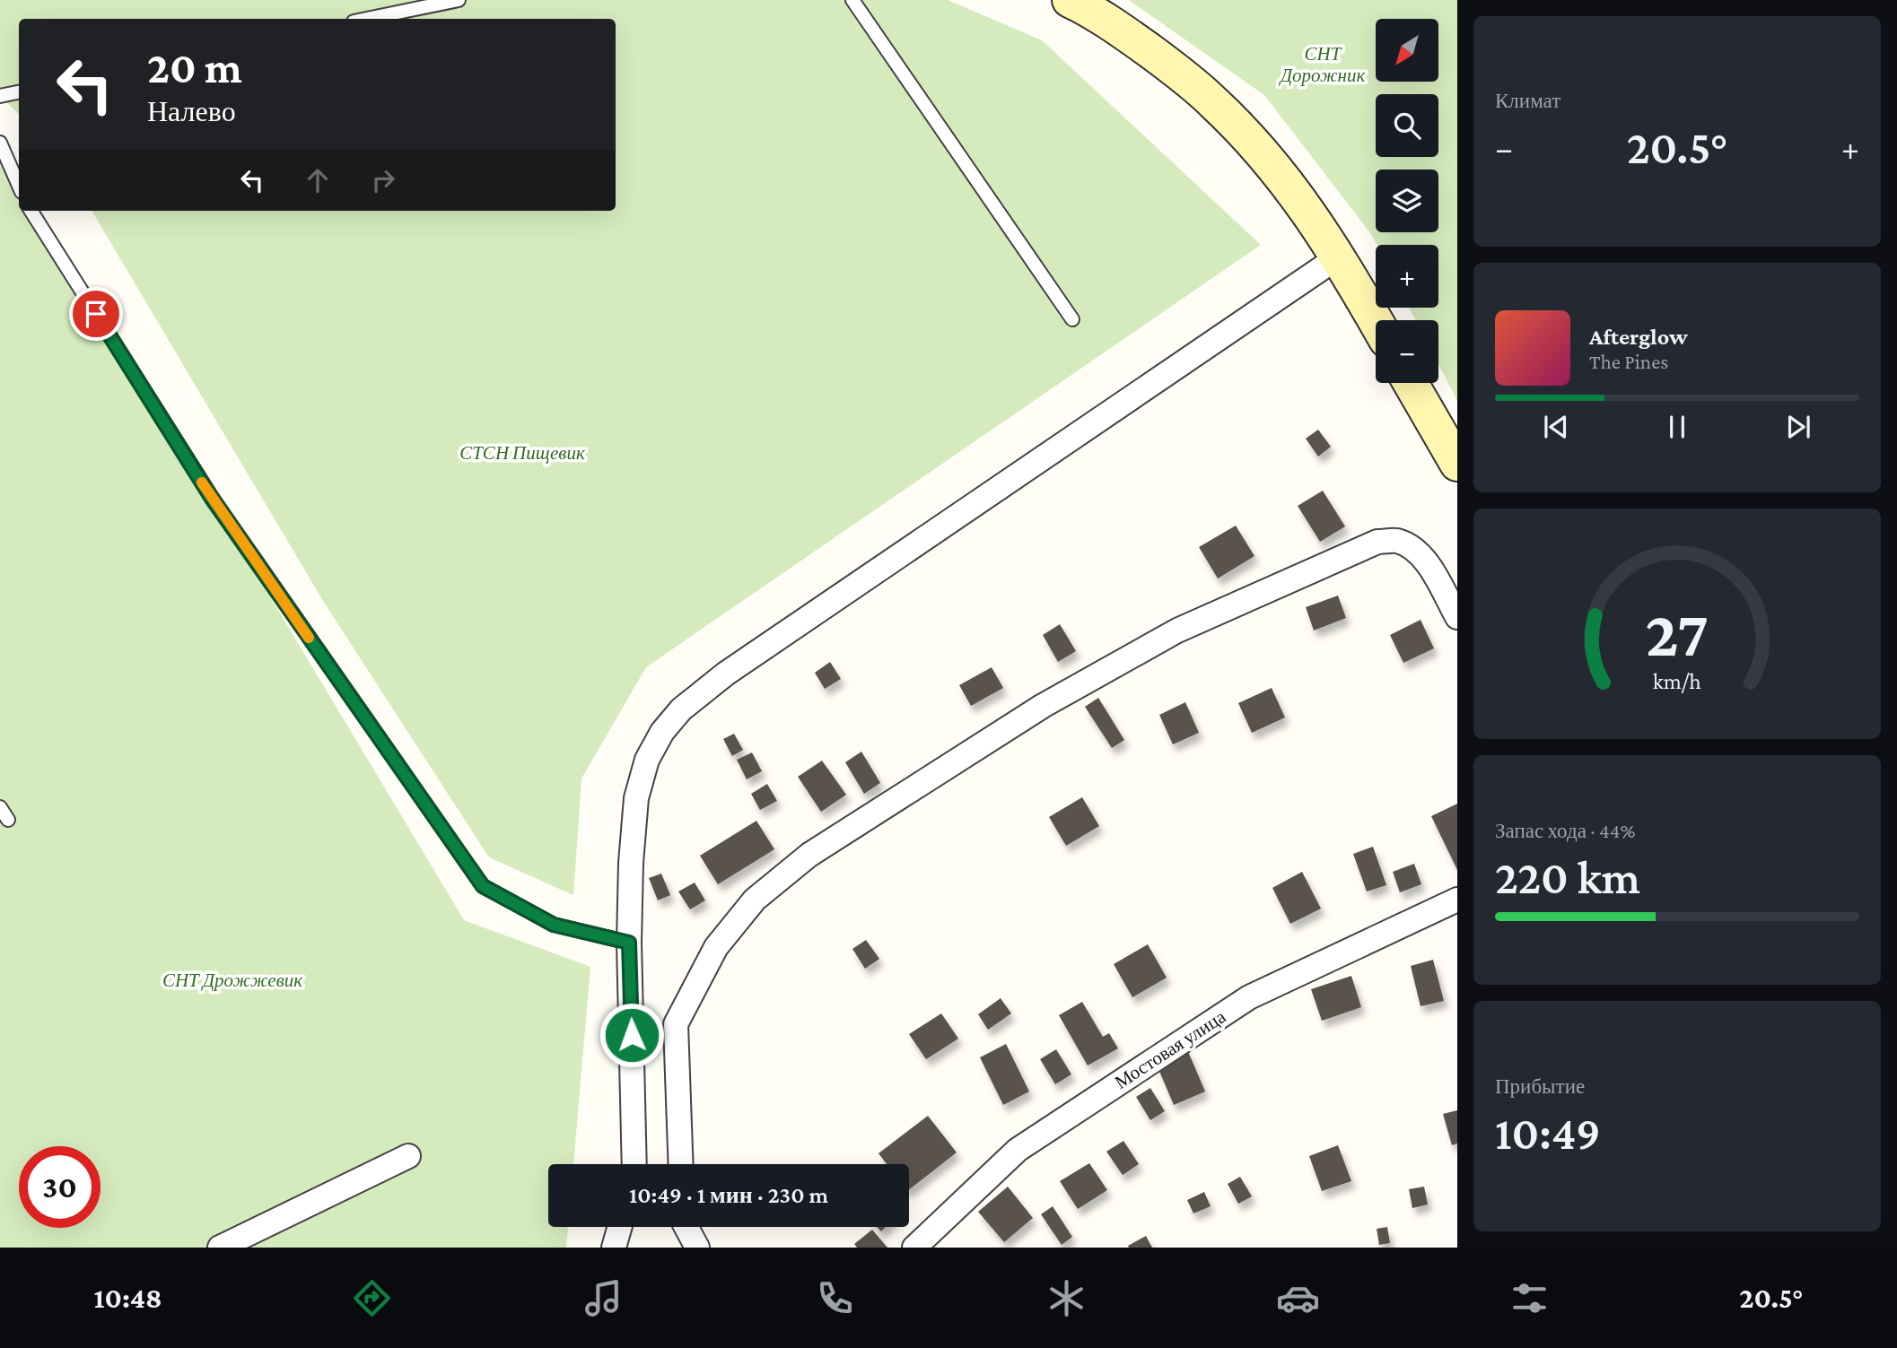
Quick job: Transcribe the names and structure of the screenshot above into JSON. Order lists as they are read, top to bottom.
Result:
{
  "streets": {
    "street": ["Мостовая улица"]
  },
  "parks": ["СНТ Дорожник", "СТСН Пищевик", "СНТ Дрожжевик"],
  "north": "bottom left",
  "page": {
    "tile": [
      "Климат",
      ["Запас хода · 44%", "220 km"],
      ["Прибытие", "10:49"]
    ],
    "map_buttons": ["+", "−"],
    "turn": ["20 m", "Налево"],
    "heat": ["−", "20.5°", "+"],
    "song": ["Afterglow", "The Pines"],
    "limit": "30",
    "trip": "10:49 · 1 мин · 230 m",
    "tabs": ["10:48", "20.5°"],
    "gauge": ["27", "km/h"]
  }
}
